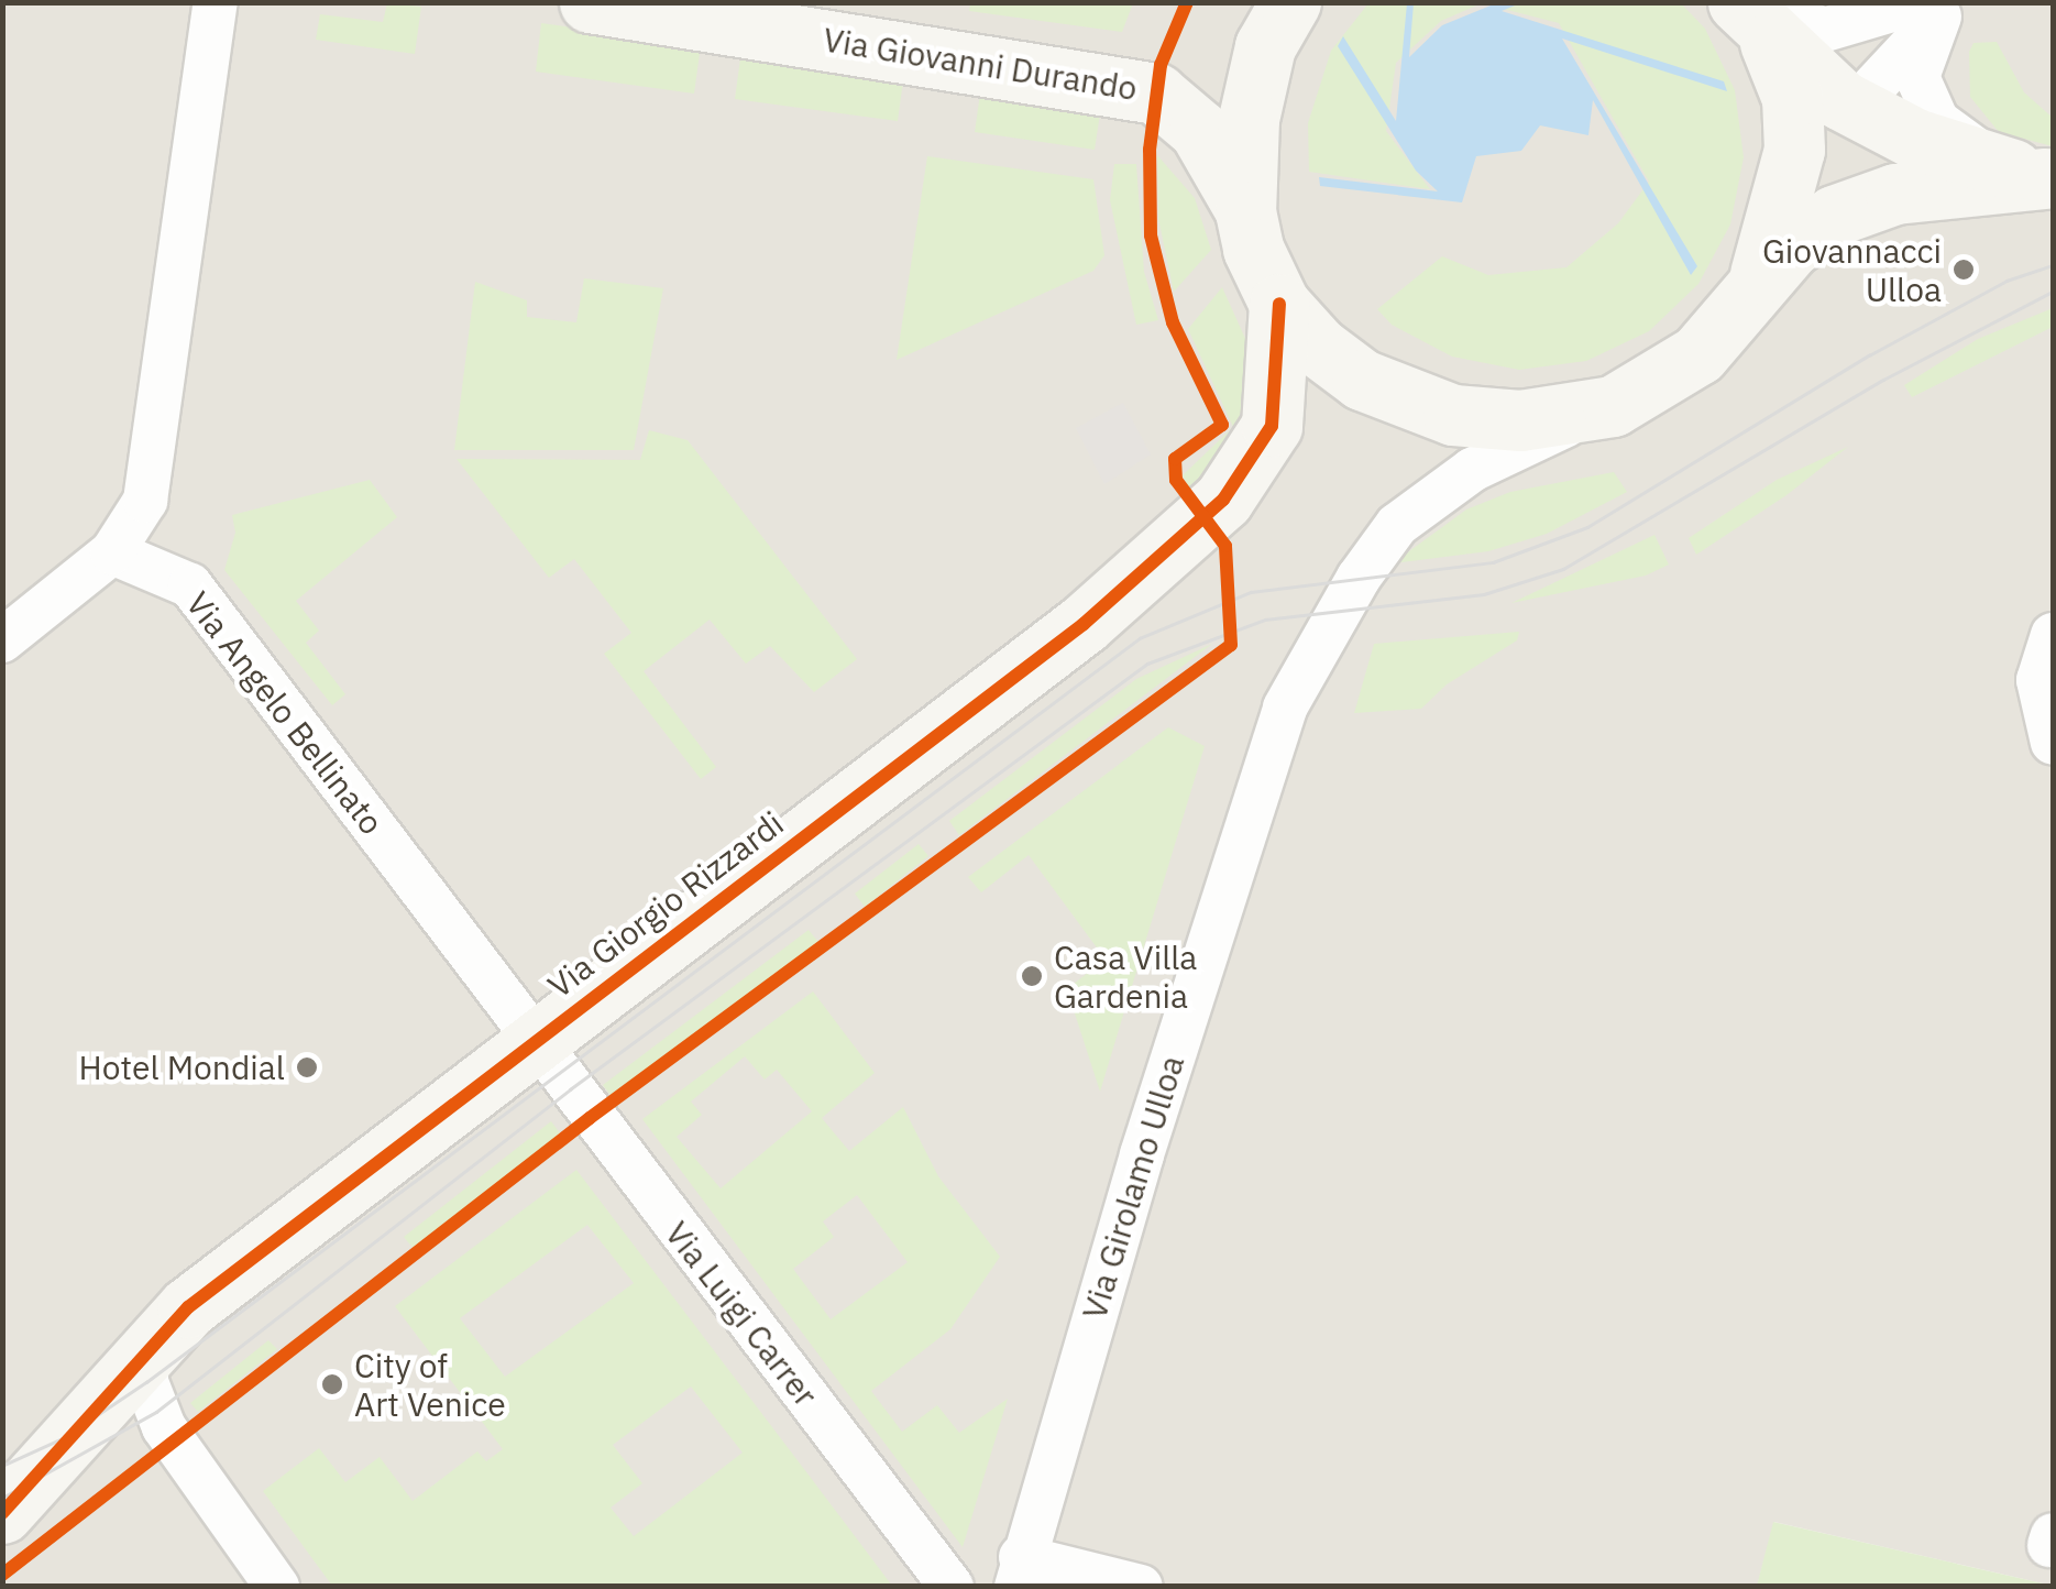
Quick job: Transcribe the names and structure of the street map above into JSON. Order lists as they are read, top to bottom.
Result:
{
  "streets": {
    "street": [
      "Via Giovanni Durando",
      "Via Angelo Bellinato",
      "Via Giorgio Rizzardi",
      "Via Girolamo Ulloa",
      "Via Luigi Carrer"
    ]
  },
  "crossings": [
    ["Via Angelo Bellinato", "Via Giorgio Rizzardi"],
    ["Via Angelo Bellinato", "Via Luigi Carrer"],
    ["Via Giorgio Rizzardi", "Via Luigi Carrer"]
  ],
  "places": [
    "Giovannacci Ulloa",
    "Casa Villa Gardenia",
    "Hotel Mondial",
    "City of Art Venice"
  ]
}
